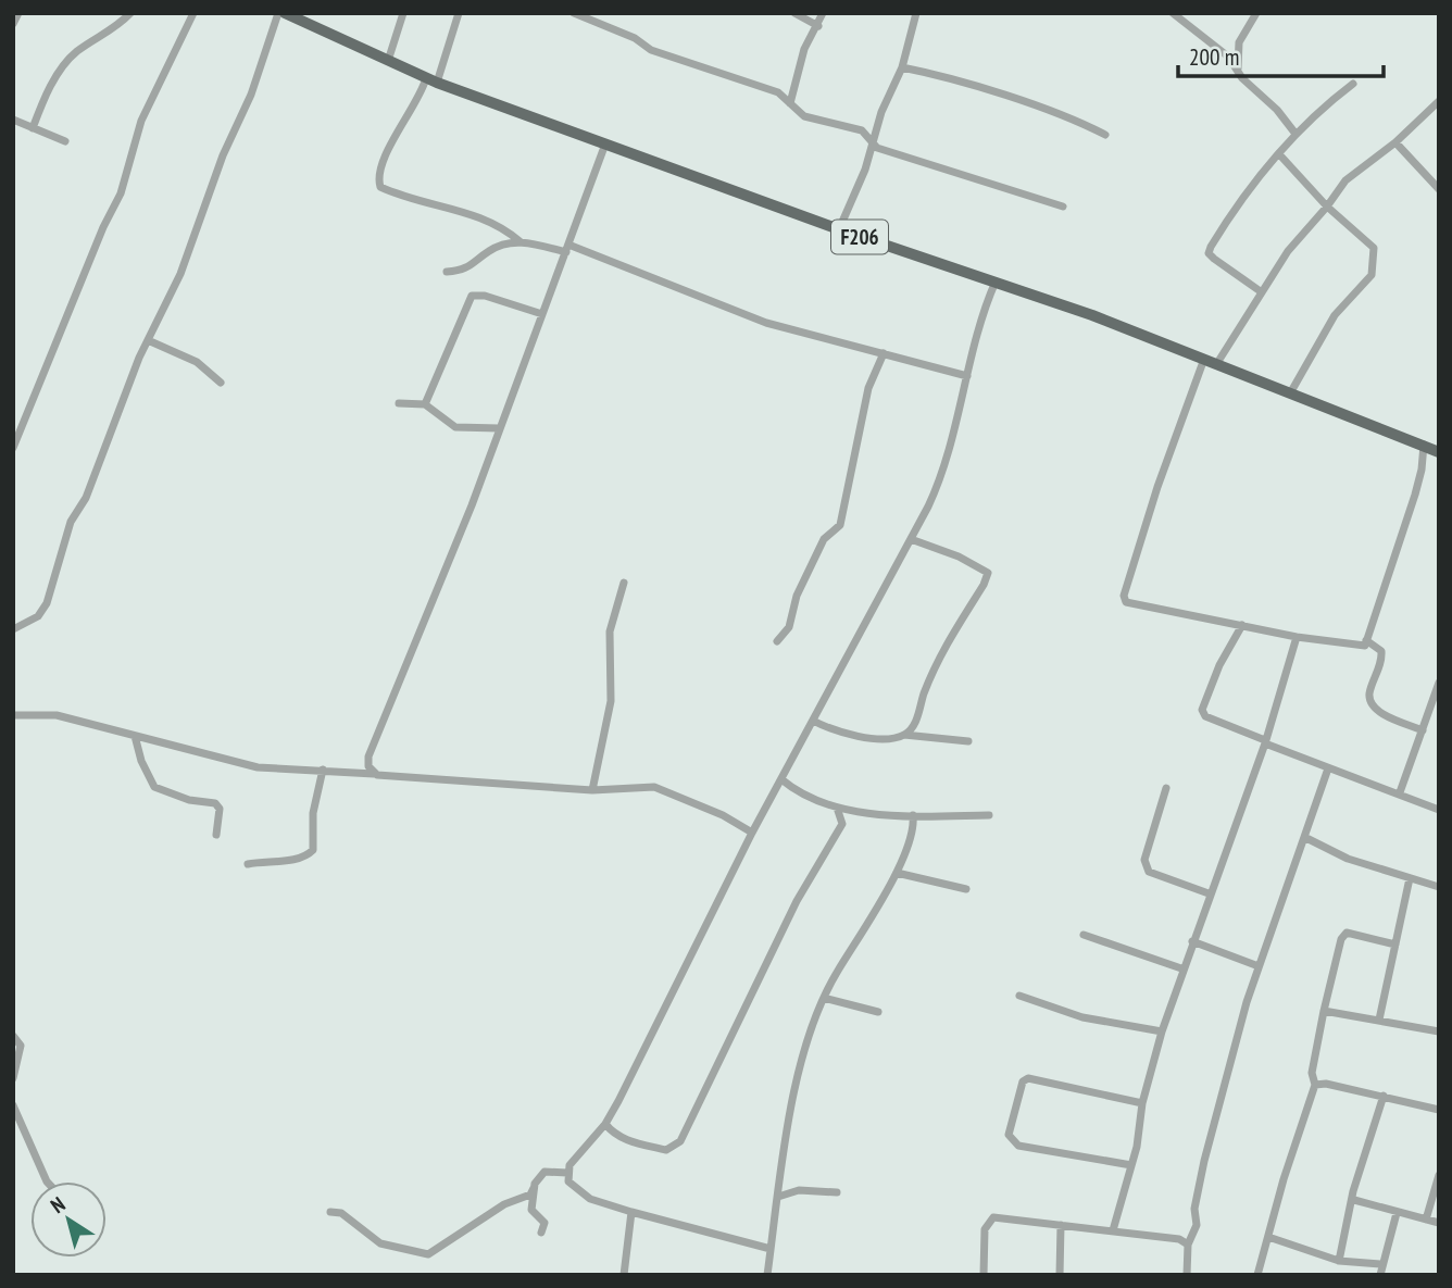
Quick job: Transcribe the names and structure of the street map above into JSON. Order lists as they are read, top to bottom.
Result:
{
  "streets": {
    "main road": ["F206"]
  },
  "scale_bar": "200 m",
  "north": "top left"
}
